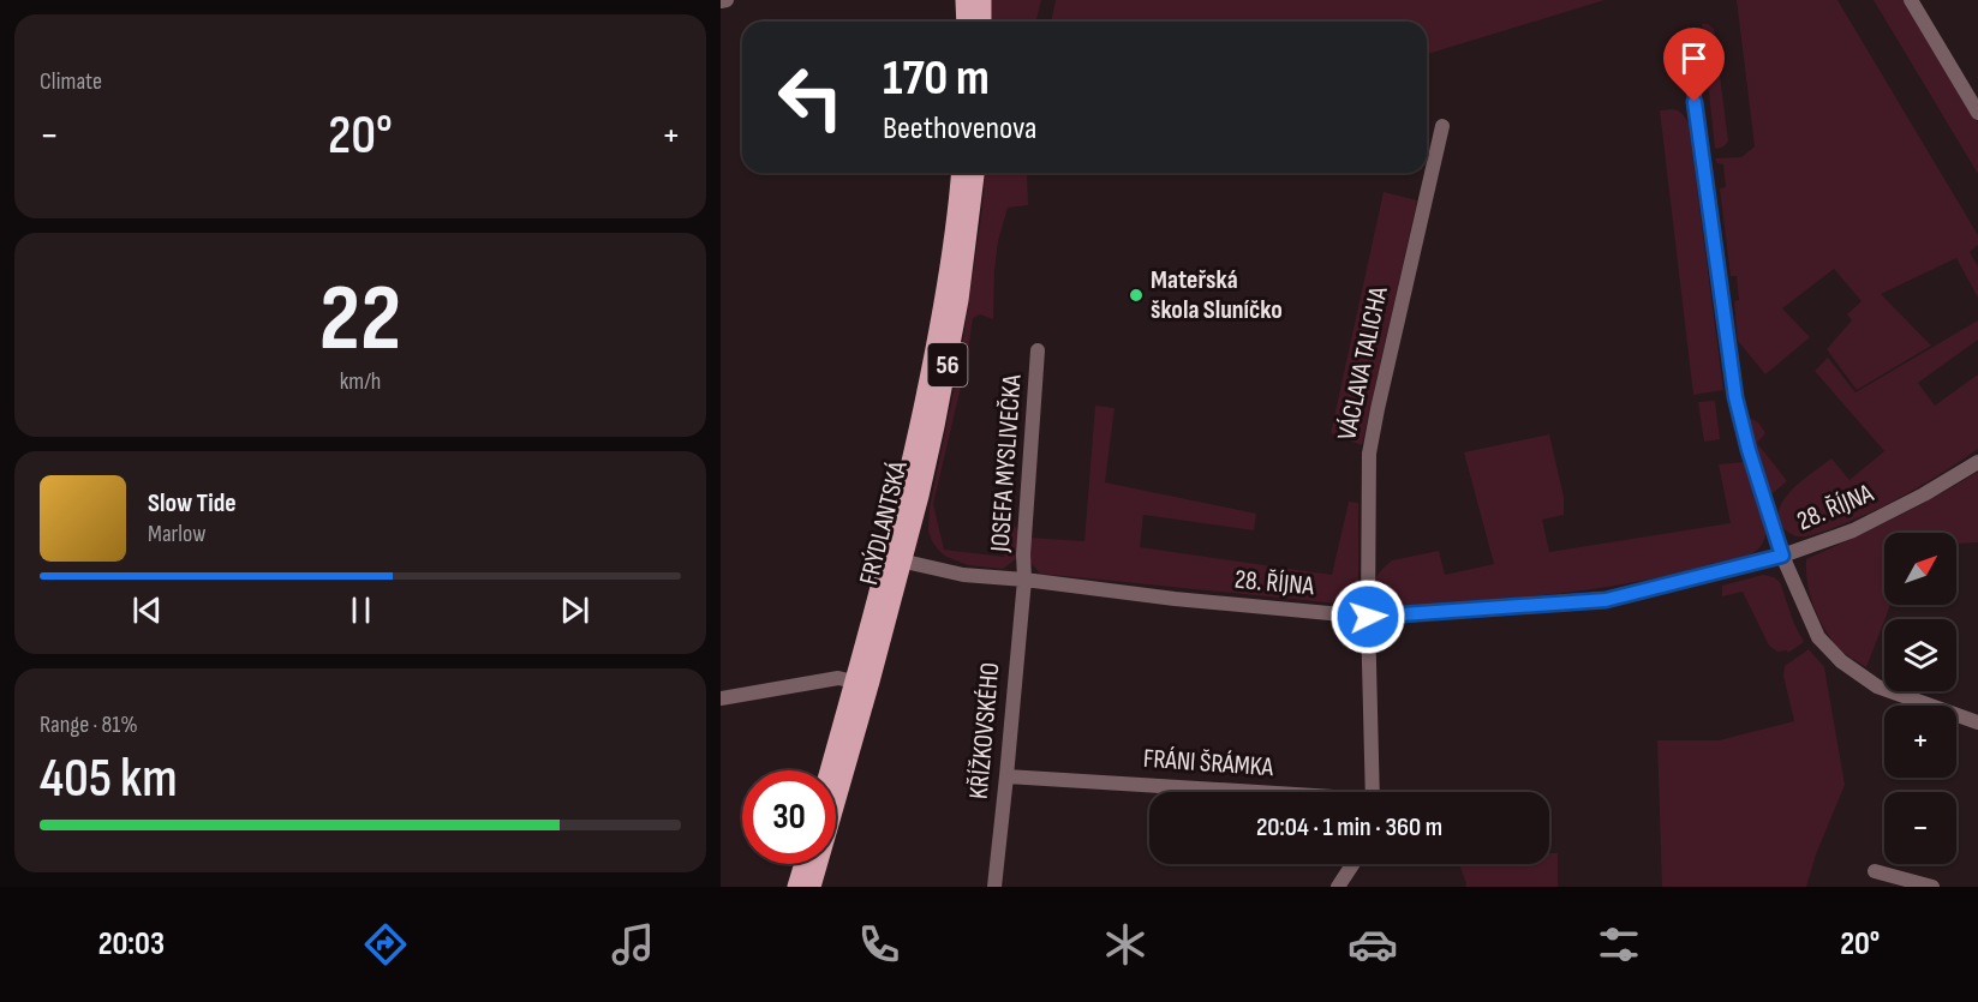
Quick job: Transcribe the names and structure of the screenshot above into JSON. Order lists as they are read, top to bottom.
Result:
{
  "streets": {
    "main road": ["56", "FRÝDLANTSKÁ"],
    "street": [
      "VÁCLAVA TALICHA",
      "JOSEFA MYSLIVEČKA",
      "28. ŘÍJNA",
      "KŘÍŽKOVSKÉHO",
      "FRÁNI ŠRÁMKA"
    ]
  },
  "crossings": [
    ["VÁCLAVA TALICHA", "28. ŘÍJNA"],
    ["JOSEFA MYSLIVEČKA", "28. ŘÍJNA"],
    ["JOSEFA MYSLIVEČKA", "KŘÍŽKOVSKÉHO"],
    ["28. ŘÍJNA", "FRÝDLANTSKÁ"],
    ["28. ŘÍJNA", "KŘÍŽKOVSKÉHO"],
    ["KŘÍŽKOVSKÉHO", "FRÁNI ŠRÁMKA"]
  ],
  "places": ["Mateřská škola Sluníčko"],
  "north": "top right",
  "page": {
    "tile": [
      "Climate",
      ["22", "km/h"],
      ["Range · 81%", "405 km"]
    ],
    "turn": ["170 m", "Beethovenova"],
    "heat": ["−", "20°", "+"],
    "song": ["Slow Tide", "Marlow"],
    "map_buttons": ["+", "−"],
    "limit": "30",
    "trip": "20:04 · 1 min · 360 m",
    "tabs": ["20:03", "20°"]
  }
}
